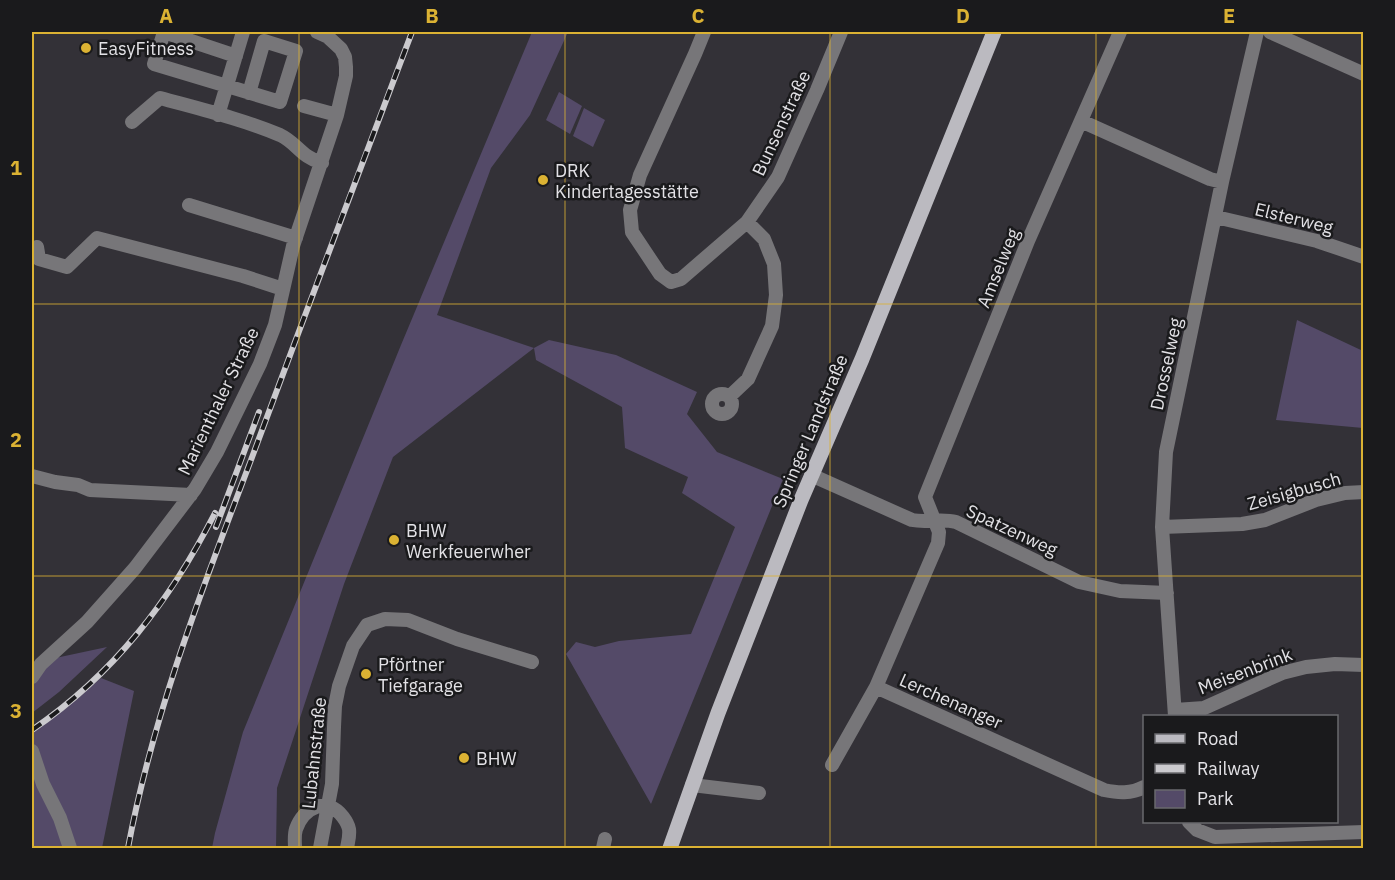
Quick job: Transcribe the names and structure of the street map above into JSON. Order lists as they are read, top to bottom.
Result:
{
  "streets": {
    "main road": ["Springer Landstraße"],
    "street": [
      "Bunsenstraße",
      "Elsterweg",
      "Amselweg",
      "Drosselweg",
      "Marienthaler Straße",
      "Zeisigbusch",
      "Spatzenweg",
      "Meisenbrink",
      "Lerchenanger",
      "Lubahnstraße"
    ]
  },
  "crossings": [
    ["Elsterweg", "Drosselweg"],
    ["Amselweg", "Spatzenweg"],
    ["Amselweg", "Lerchenanger"],
    ["Drosselweg", "Zeisigbusch"],
    ["Drosselweg", "Spatzenweg"],
    ["Drosselweg", "Meisenbrink"],
    ["Springer Landstraße", "Spatzenweg"],
    ["Spatzenweg", "Lerchenanger"]
  ],
  "places": [
    "EasyFitness",
    "DRK Kindertagesstätte",
    "BHW Werkfeuerwher",
    "Pförtner Tiefgarage",
    "BHW"
  ],
  "legend": ["Road", "Railway", "Park"],
  "grid": {
    "columns": [
      "A",
      "B",
      "C",
      "D",
      "E"
    ],
    "rows": ["1", "2", "3"]
  }
}
